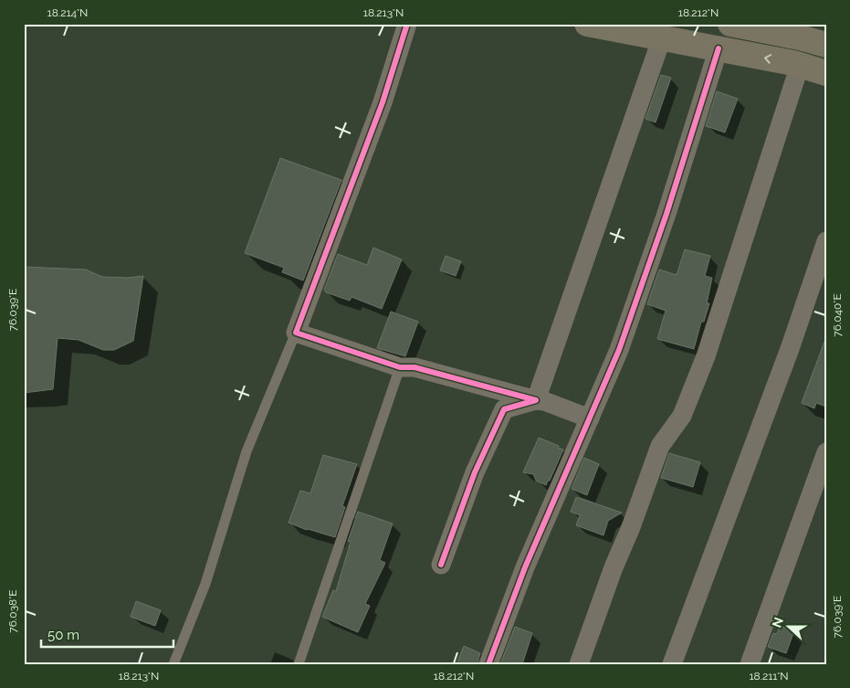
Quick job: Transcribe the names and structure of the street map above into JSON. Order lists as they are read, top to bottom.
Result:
{
  "scale_bar": "50 m",
  "north": "left",
  "coordinates": [
    "18.214°N",
    "18.213°N",
    "18.212°N",
    "76.039°E",
    "76.040°E",
    "76.038°E",
    "18.211°N"
  ]
}
